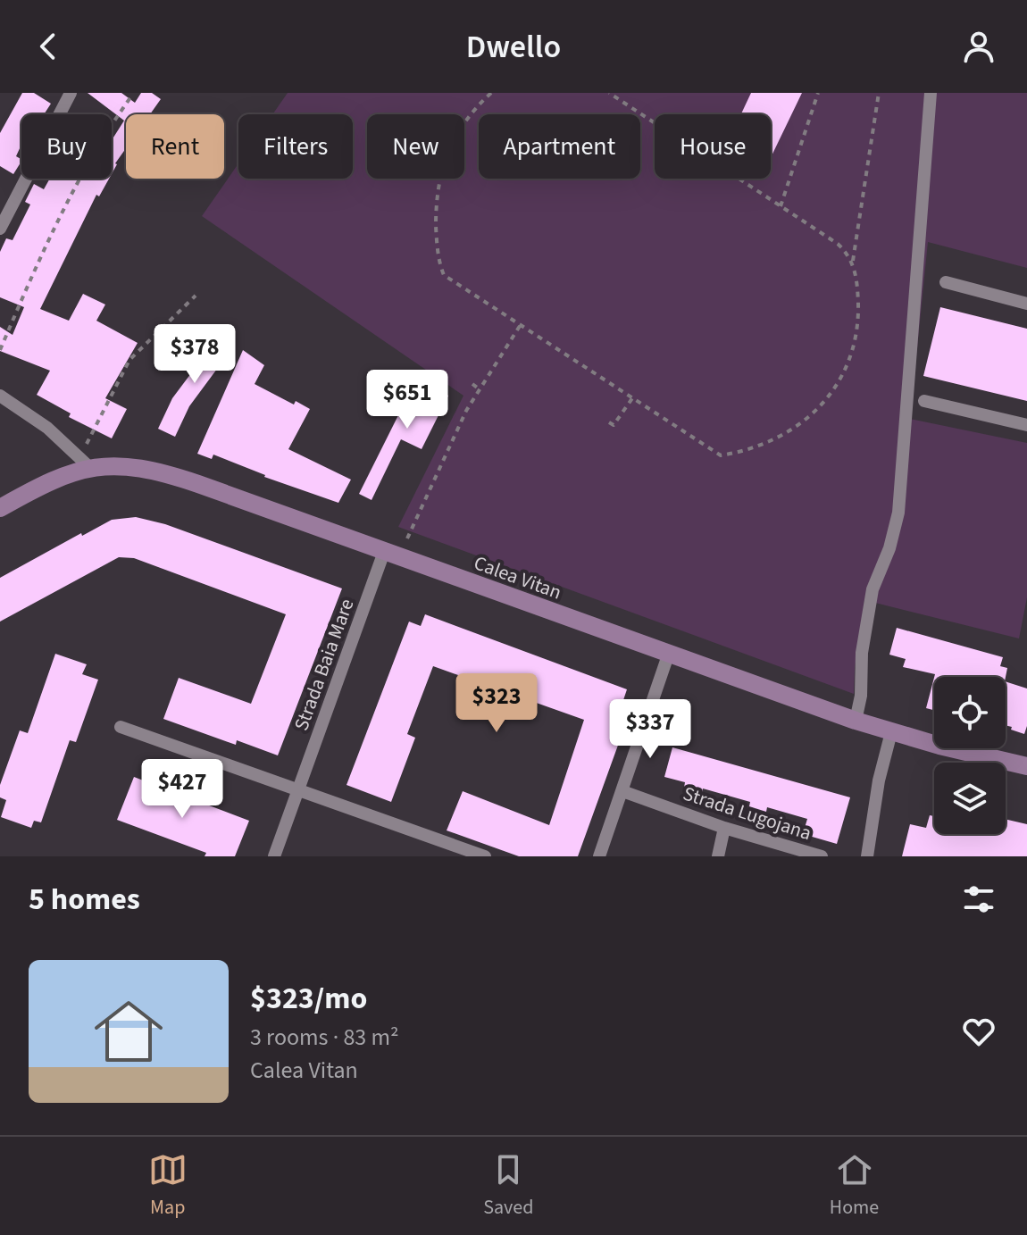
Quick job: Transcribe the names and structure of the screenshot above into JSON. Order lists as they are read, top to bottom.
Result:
{
  "streets": {
    "main road": ["Calea Vitan"],
    "street": ["Strada Baia Mare", "Strada Lugojana"]
  },
  "crossings": [
    ["Calea Vitan", "Strada Baia Mare"]
  ],
  "page": {
    "header": "Dwello",
    "chip": [
      "Buy",
      "Rent",
      "Filters",
      "New",
      "Apartment",
      "House"
    ],
    "price": [
      "$378",
      "$651",
      "$323",
      "$337",
      "$427"
    ],
    "heading": "5 homes",
    "list": [
      {
        "name": "$323/mo",
        "note": "3 rooms · 83 m² · Calea Vitan"
      }
    ],
    "tabs": ["Map", "Saved", "Home"]
  }
}
